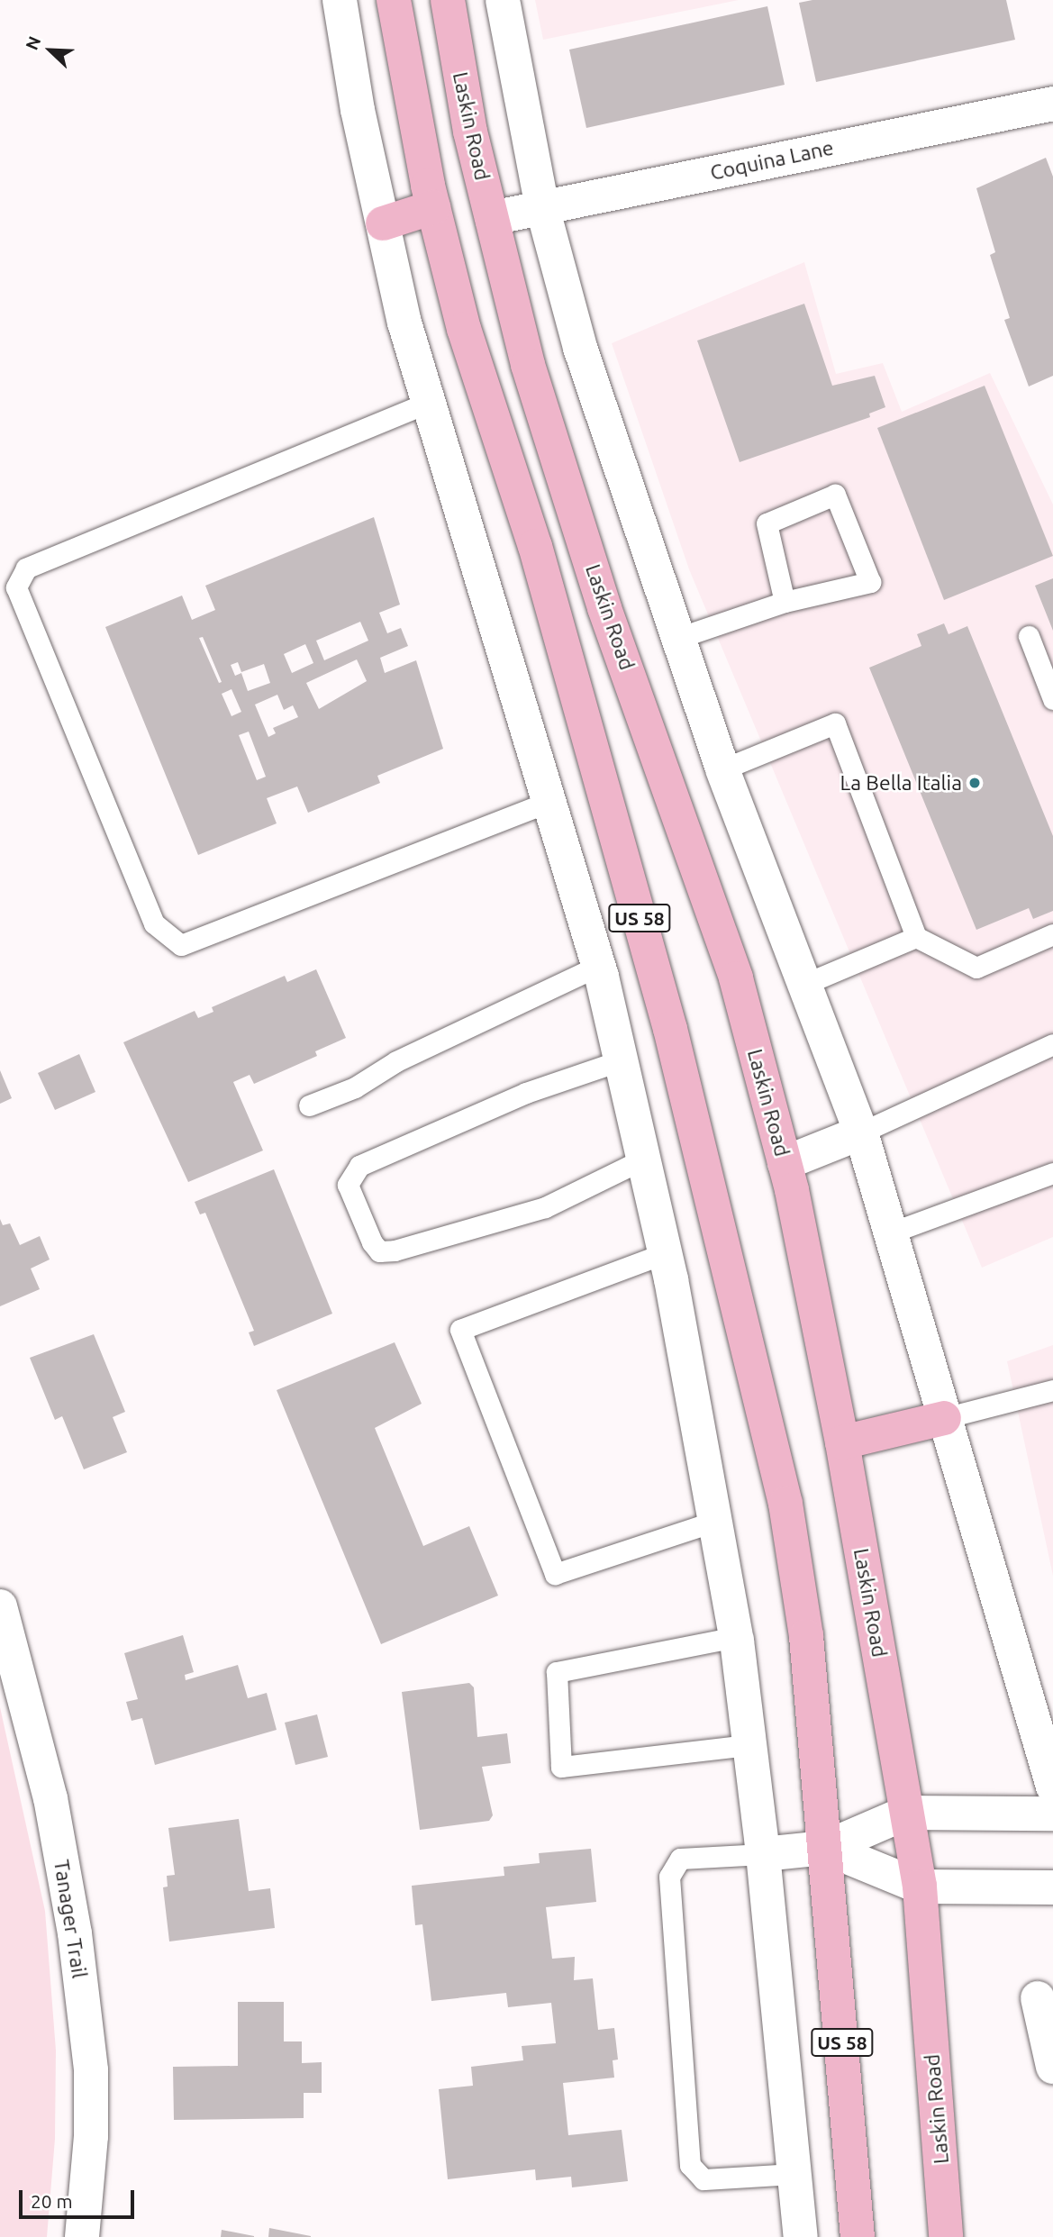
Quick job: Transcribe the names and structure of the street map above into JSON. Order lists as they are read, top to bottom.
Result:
{
  "streets": {
    "main road": ["Laskin Road", "US 58"],
    "street": ["Coquina Lane", "Tanager Trail"]
  },
  "crossings": [
    ["Laskin Road", "Coquina Lane"]
  ],
  "places": ["La Bella Italia"],
  "scale_bar": "20 m",
  "north": "top left"
}
